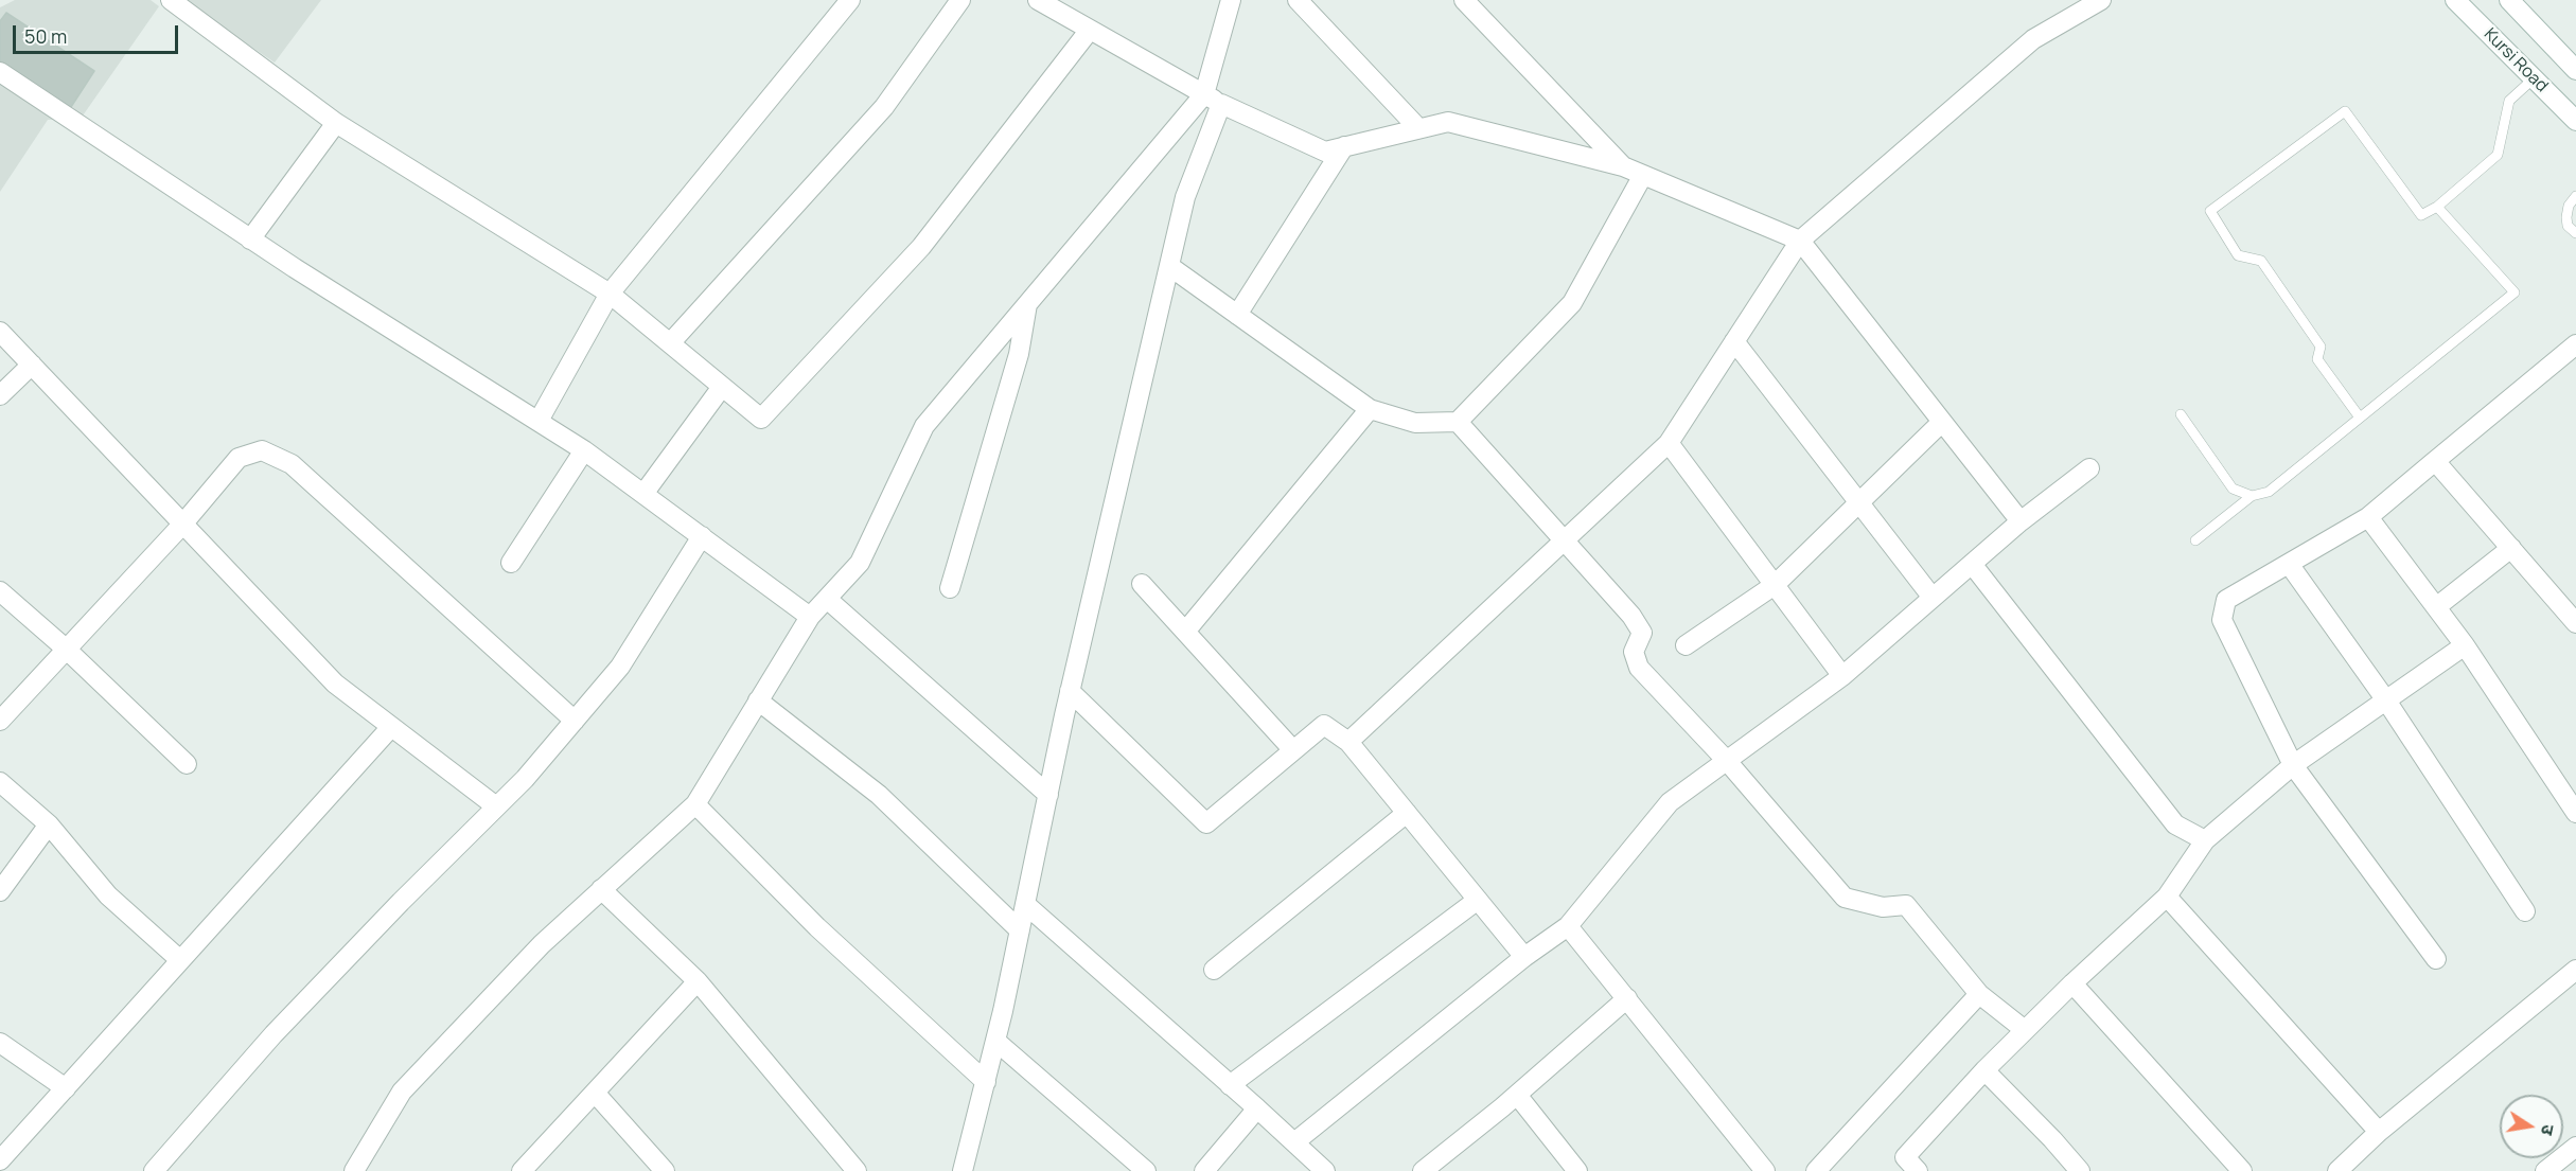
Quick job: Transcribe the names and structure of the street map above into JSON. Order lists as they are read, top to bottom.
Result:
{
  "streets": {
    "street": ["Kursi Road"]
  },
  "scale_bar": "50 m",
  "north": "right"
}
